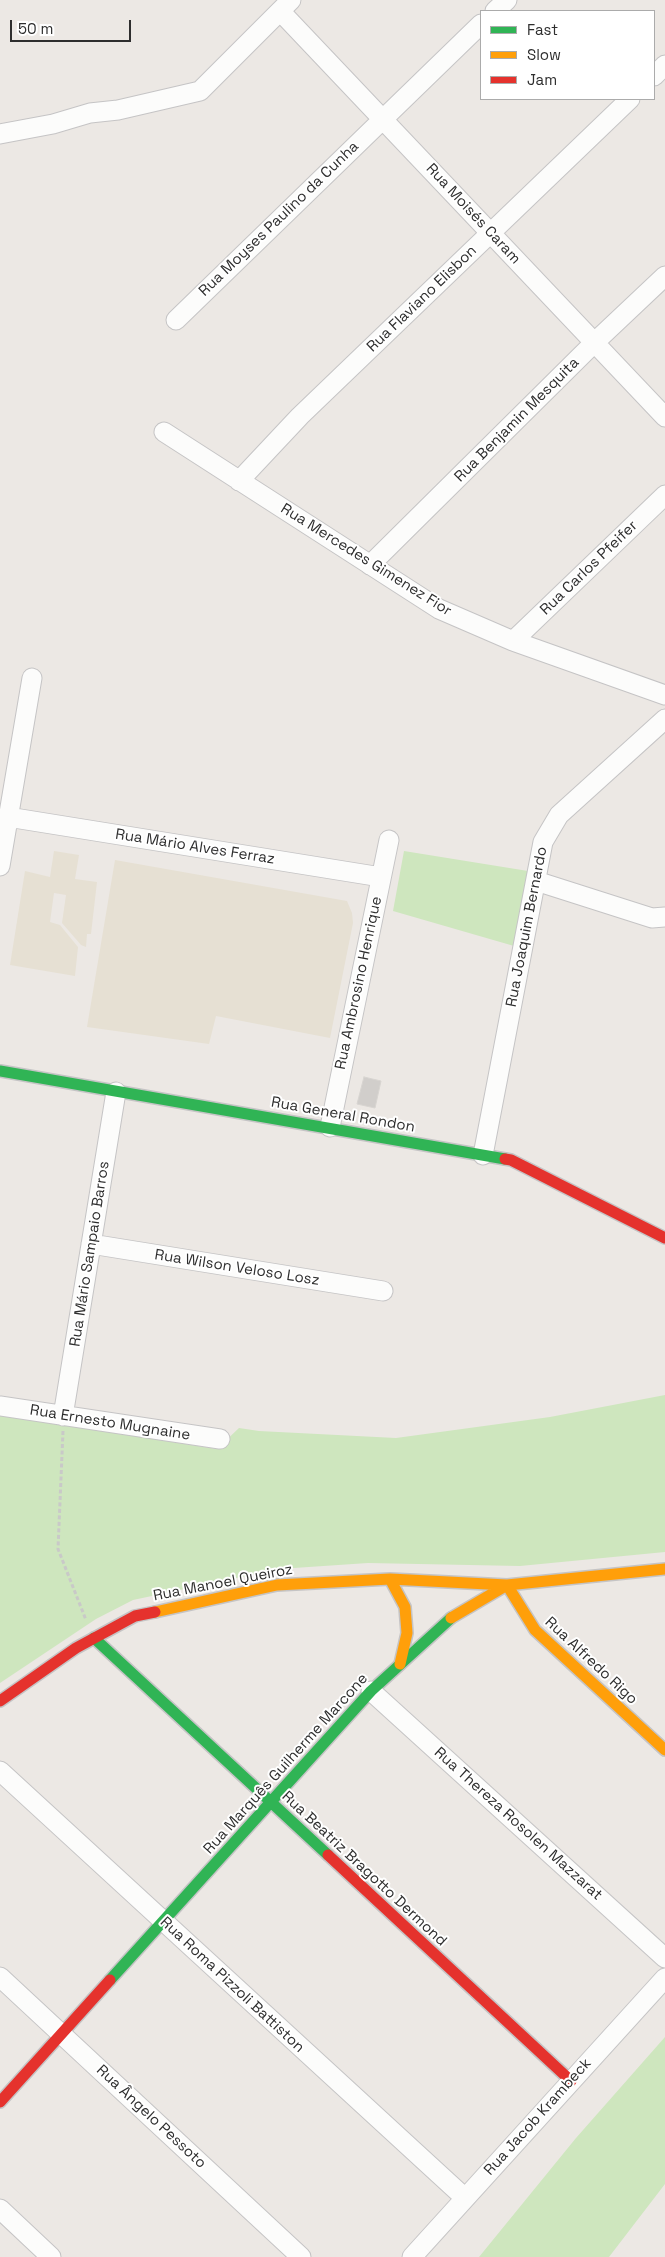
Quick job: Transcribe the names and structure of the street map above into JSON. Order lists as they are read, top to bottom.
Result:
{
  "streets": {
    "street": [
      "Rua Moisés Caram",
      "Rua Moyses Paulino da Cunha",
      "Rua Flaviano Elisbon",
      "Rua Benjamin Mesquita",
      "Rua Mercedes Gimenez Fior",
      "Rua Carlos Pfeifer",
      "Rua Mário Alves Ferraz",
      "Rua Joaquim Bernardo",
      "Rua Ambrosino Henrique",
      "Rua General Rondon",
      "Rua Mário Sampaio Barros",
      "Rua Wilson Veloso Losz",
      "Rua Ernesto Mugnaine",
      "Rua Manoel Queiroz",
      "Rua Alfredo Rigo",
      "Rua Marquês Guilherme Marcone",
      "Rua Thereza Rosolen Mazzarat",
      "Rua Beatriz Bragotto Dermond",
      "Rua Roma Pizzoli Battiston",
      "Rua Ângelo Pessoto",
      "Rua Jacob Krambeck"
    ]
  },
  "crossings": [
    ["Rua Moisés Caram", "Rua Moyses Paulino da Cunha"],
    ["Rua Moisés Caram", "Rua Flaviano Elisbon"],
    ["Rua Moisés Caram", "Rua Benjamin Mesquita"],
    ["Rua Flaviano Elisbon", "Rua Mercedes Gimenez Fior"],
    ["Rua Benjamin Mesquita", "Rua Mercedes Gimenez Fior"],
    ["Rua Mercedes Gimenez Fior", "Rua Carlos Pfeifer"],
    ["Rua Mário Alves Ferraz", "Rua Ambrosino Henrique"],
    ["Rua Joaquim Bernardo", "Rua General Rondon"],
    ["Rua Ambrosino Henrique", "Rua General Rondon"],
    ["Rua General Rondon", "Rua Mário Sampaio Barros"],
    ["Rua Mário Sampaio Barros", "Rua Wilson Veloso Losz"],
    ["Rua Mário Sampaio Barros", "Rua Ernesto Mugnaine"],
    ["Rua Manoel Queiroz", "Rua Alfredo Rigo"],
    ["Rua Manoel Queiroz", "Rua Marquês Guilherme Marcone"],
    ["Rua Manoel Queiroz", "Rua Beatriz Bragotto Dermond"],
    ["Rua Alfredo Rigo", "Rua Marquês Guilherme Marcone"],
    ["Rua Marquês Guilherme Marcone", "Rua Thereza Rosolen Mazzarat"],
    ["Rua Marquês Guilherme Marcone", "Rua Beatriz Bragotto Dermond"],
    ["Rua Marquês Guilherme Marcone", "Rua Roma Pizzoli Battiston"],
    ["Rua Marquês Guilherme Marcone", "Rua Ângelo Pessoto"],
    ["Rua Beatriz Bragotto Dermond", "Rua Jacob Krambeck"],
    ["Rua Roma Pizzoli Battiston", "Rua Jacob Krambeck"]
  ],
  "legend": ["Fast", "Slow", "Jam"],
  "scale_bar": "50 m"
}
